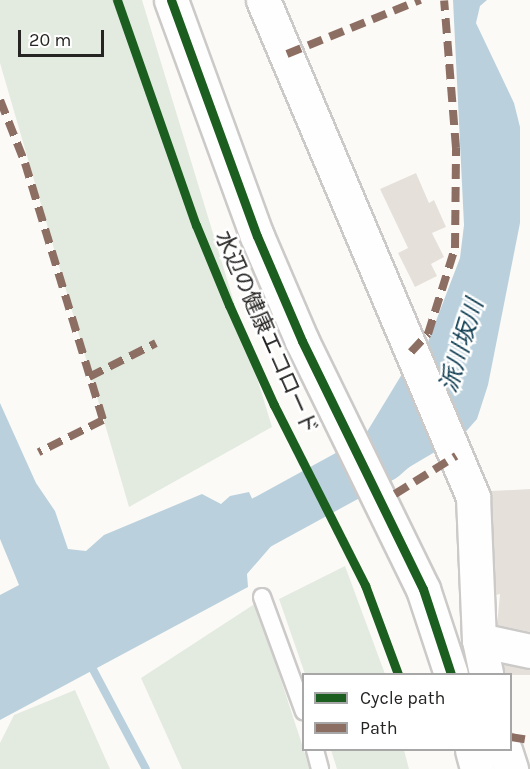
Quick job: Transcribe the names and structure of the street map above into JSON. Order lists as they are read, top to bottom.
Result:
{
  "streets": {
    "cycle path": ["水辺の健康エコロード"]
  },
  "water": ["派川坂川"],
  "legend": ["Cycle path", "Path"],
  "scale_bar": "20 m"
}
